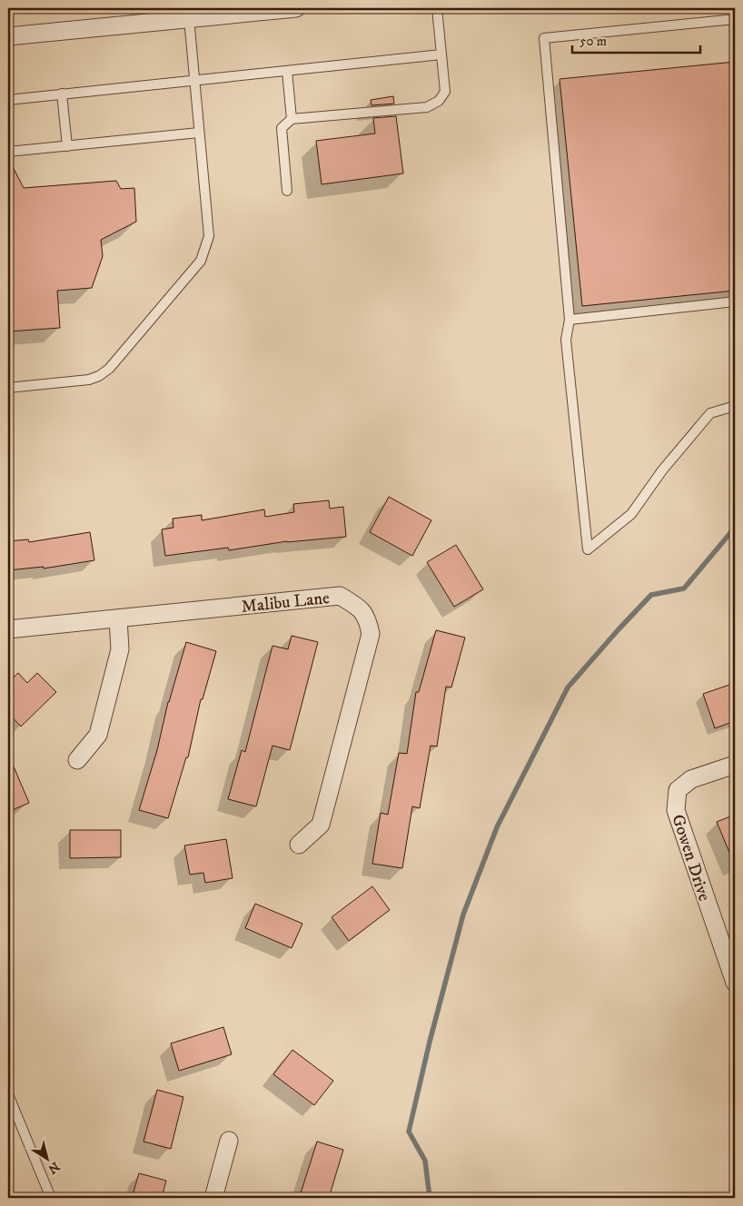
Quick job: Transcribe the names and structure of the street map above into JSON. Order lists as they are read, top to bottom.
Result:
{
  "streets": {
    "street": ["Malibu Lane", "Gowen Drive"]
  },
  "scale_bar": "50 m",
  "north": "bottom right"
}
